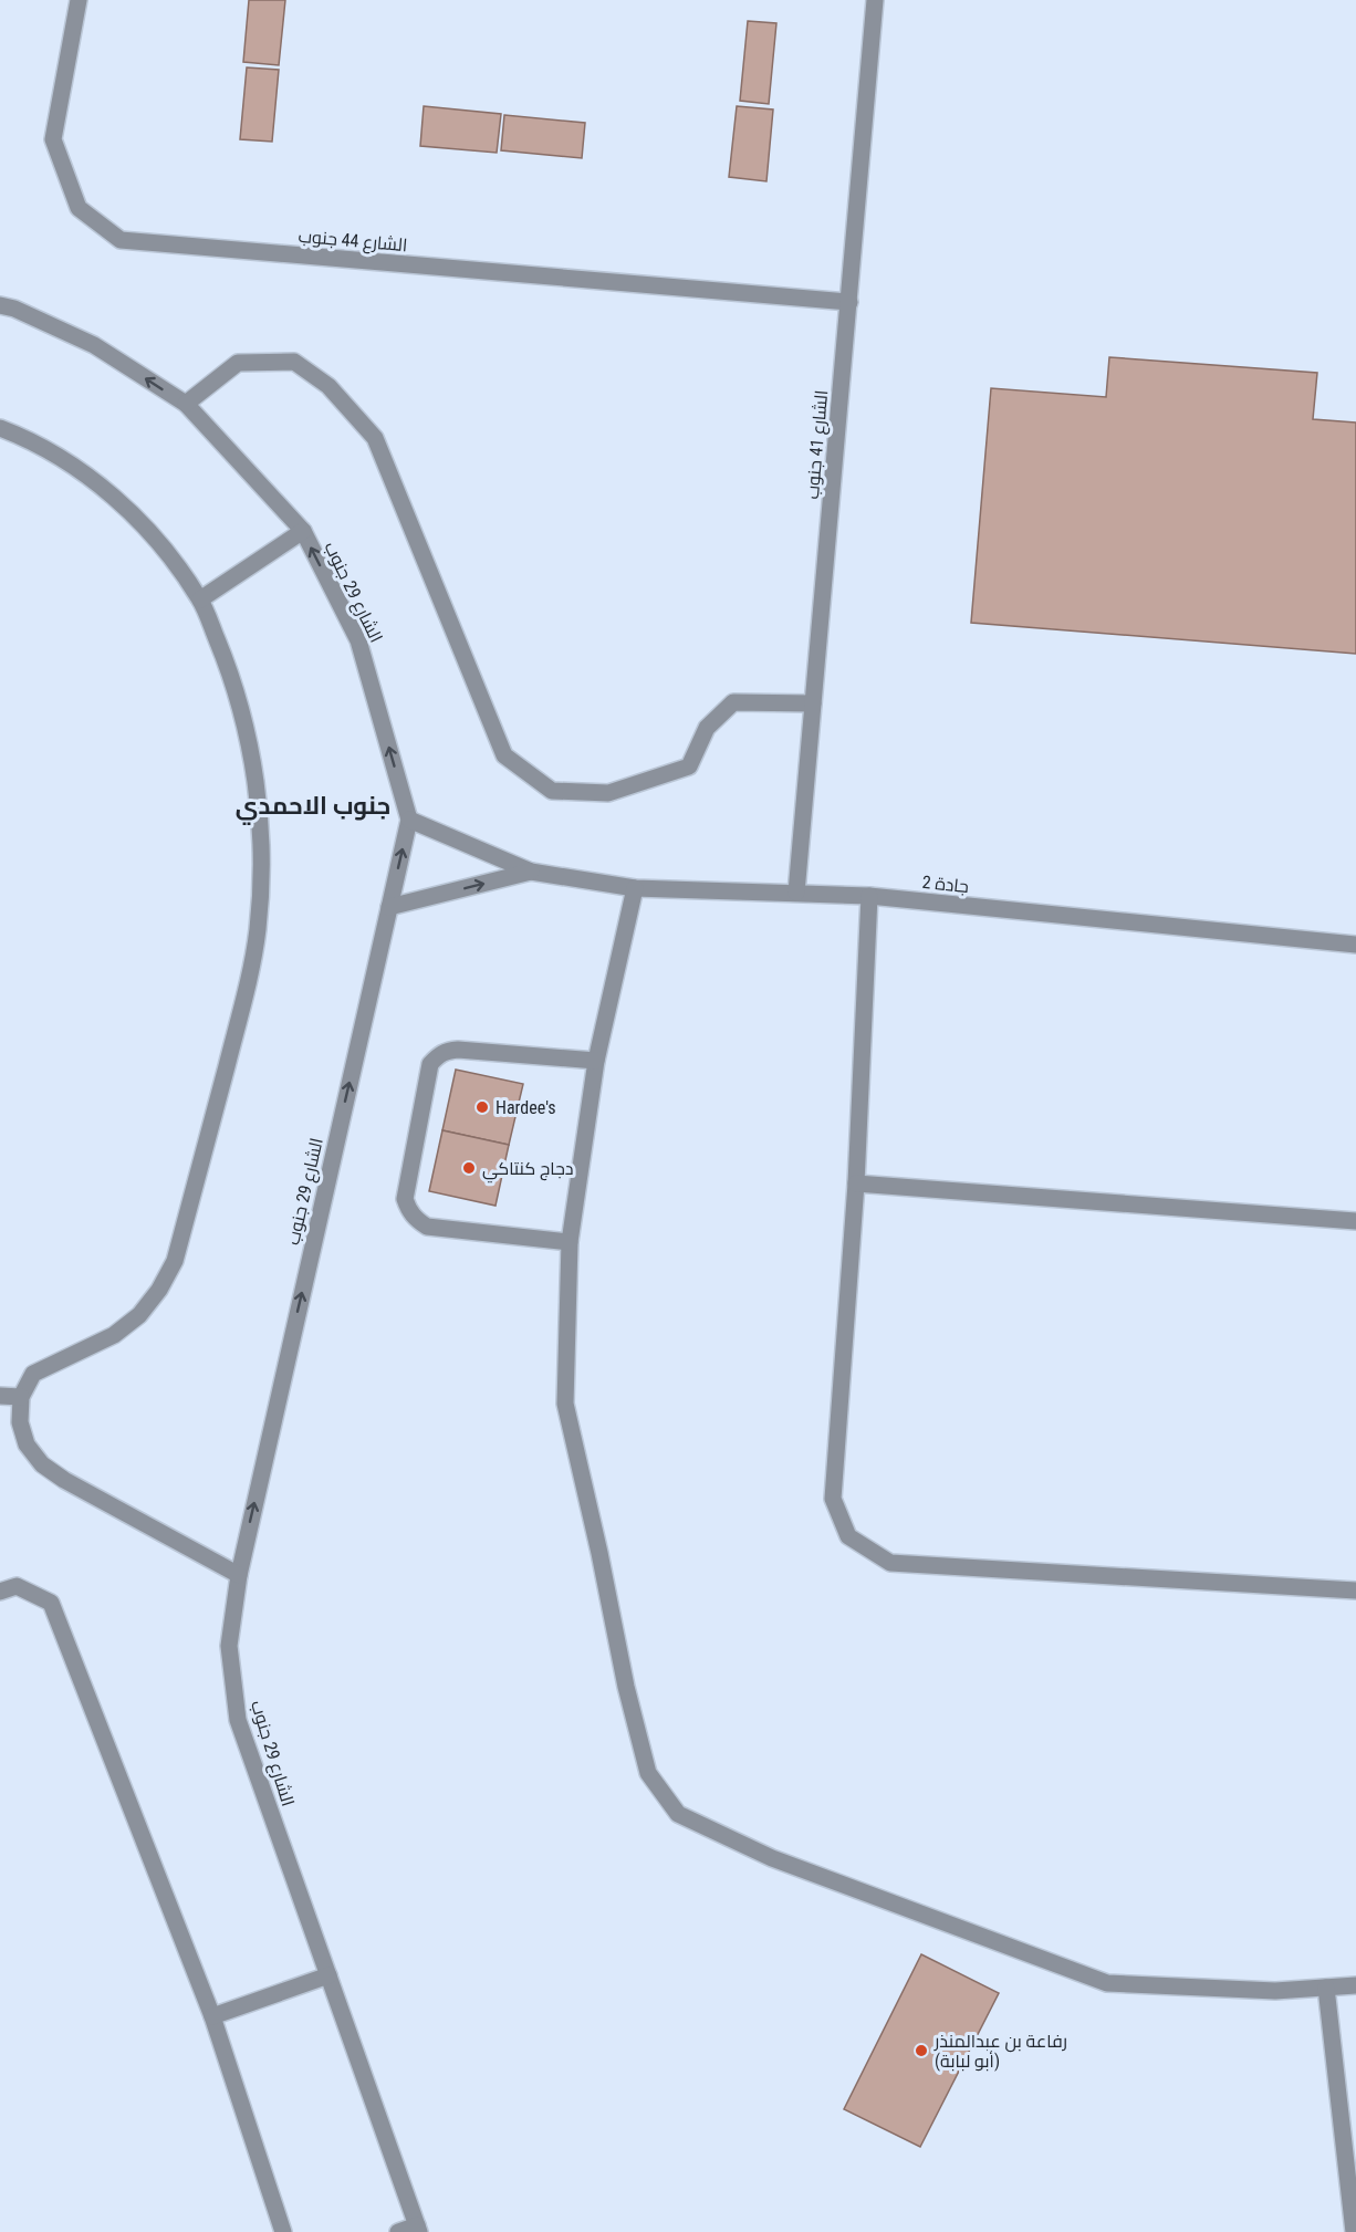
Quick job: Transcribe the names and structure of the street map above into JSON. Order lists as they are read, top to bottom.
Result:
{
  "streets": {
    "street": [
      "الشارع 44 جنوب",
      "الشارع 41 جنوب",
      "الشارع 29 جنوب",
      "جادة 2"
    ]
  },
  "crossings": [
    ["الشارع 44 جنوب", "الشارع 41 جنوب"],
    ["الشارع 41 جنوب", "جادة 2"],
    ["الشارع 29 جنوب", "جادة 2"]
  ],
  "one_way": ["الشارع 29 جنوب"],
  "districts": ["جنوب الاحمدي"],
  "places": ["Hardee's", "دجاج كنتاكي", "رفاعة بن عبدالمنذر (أبو لبابة)"]
}
